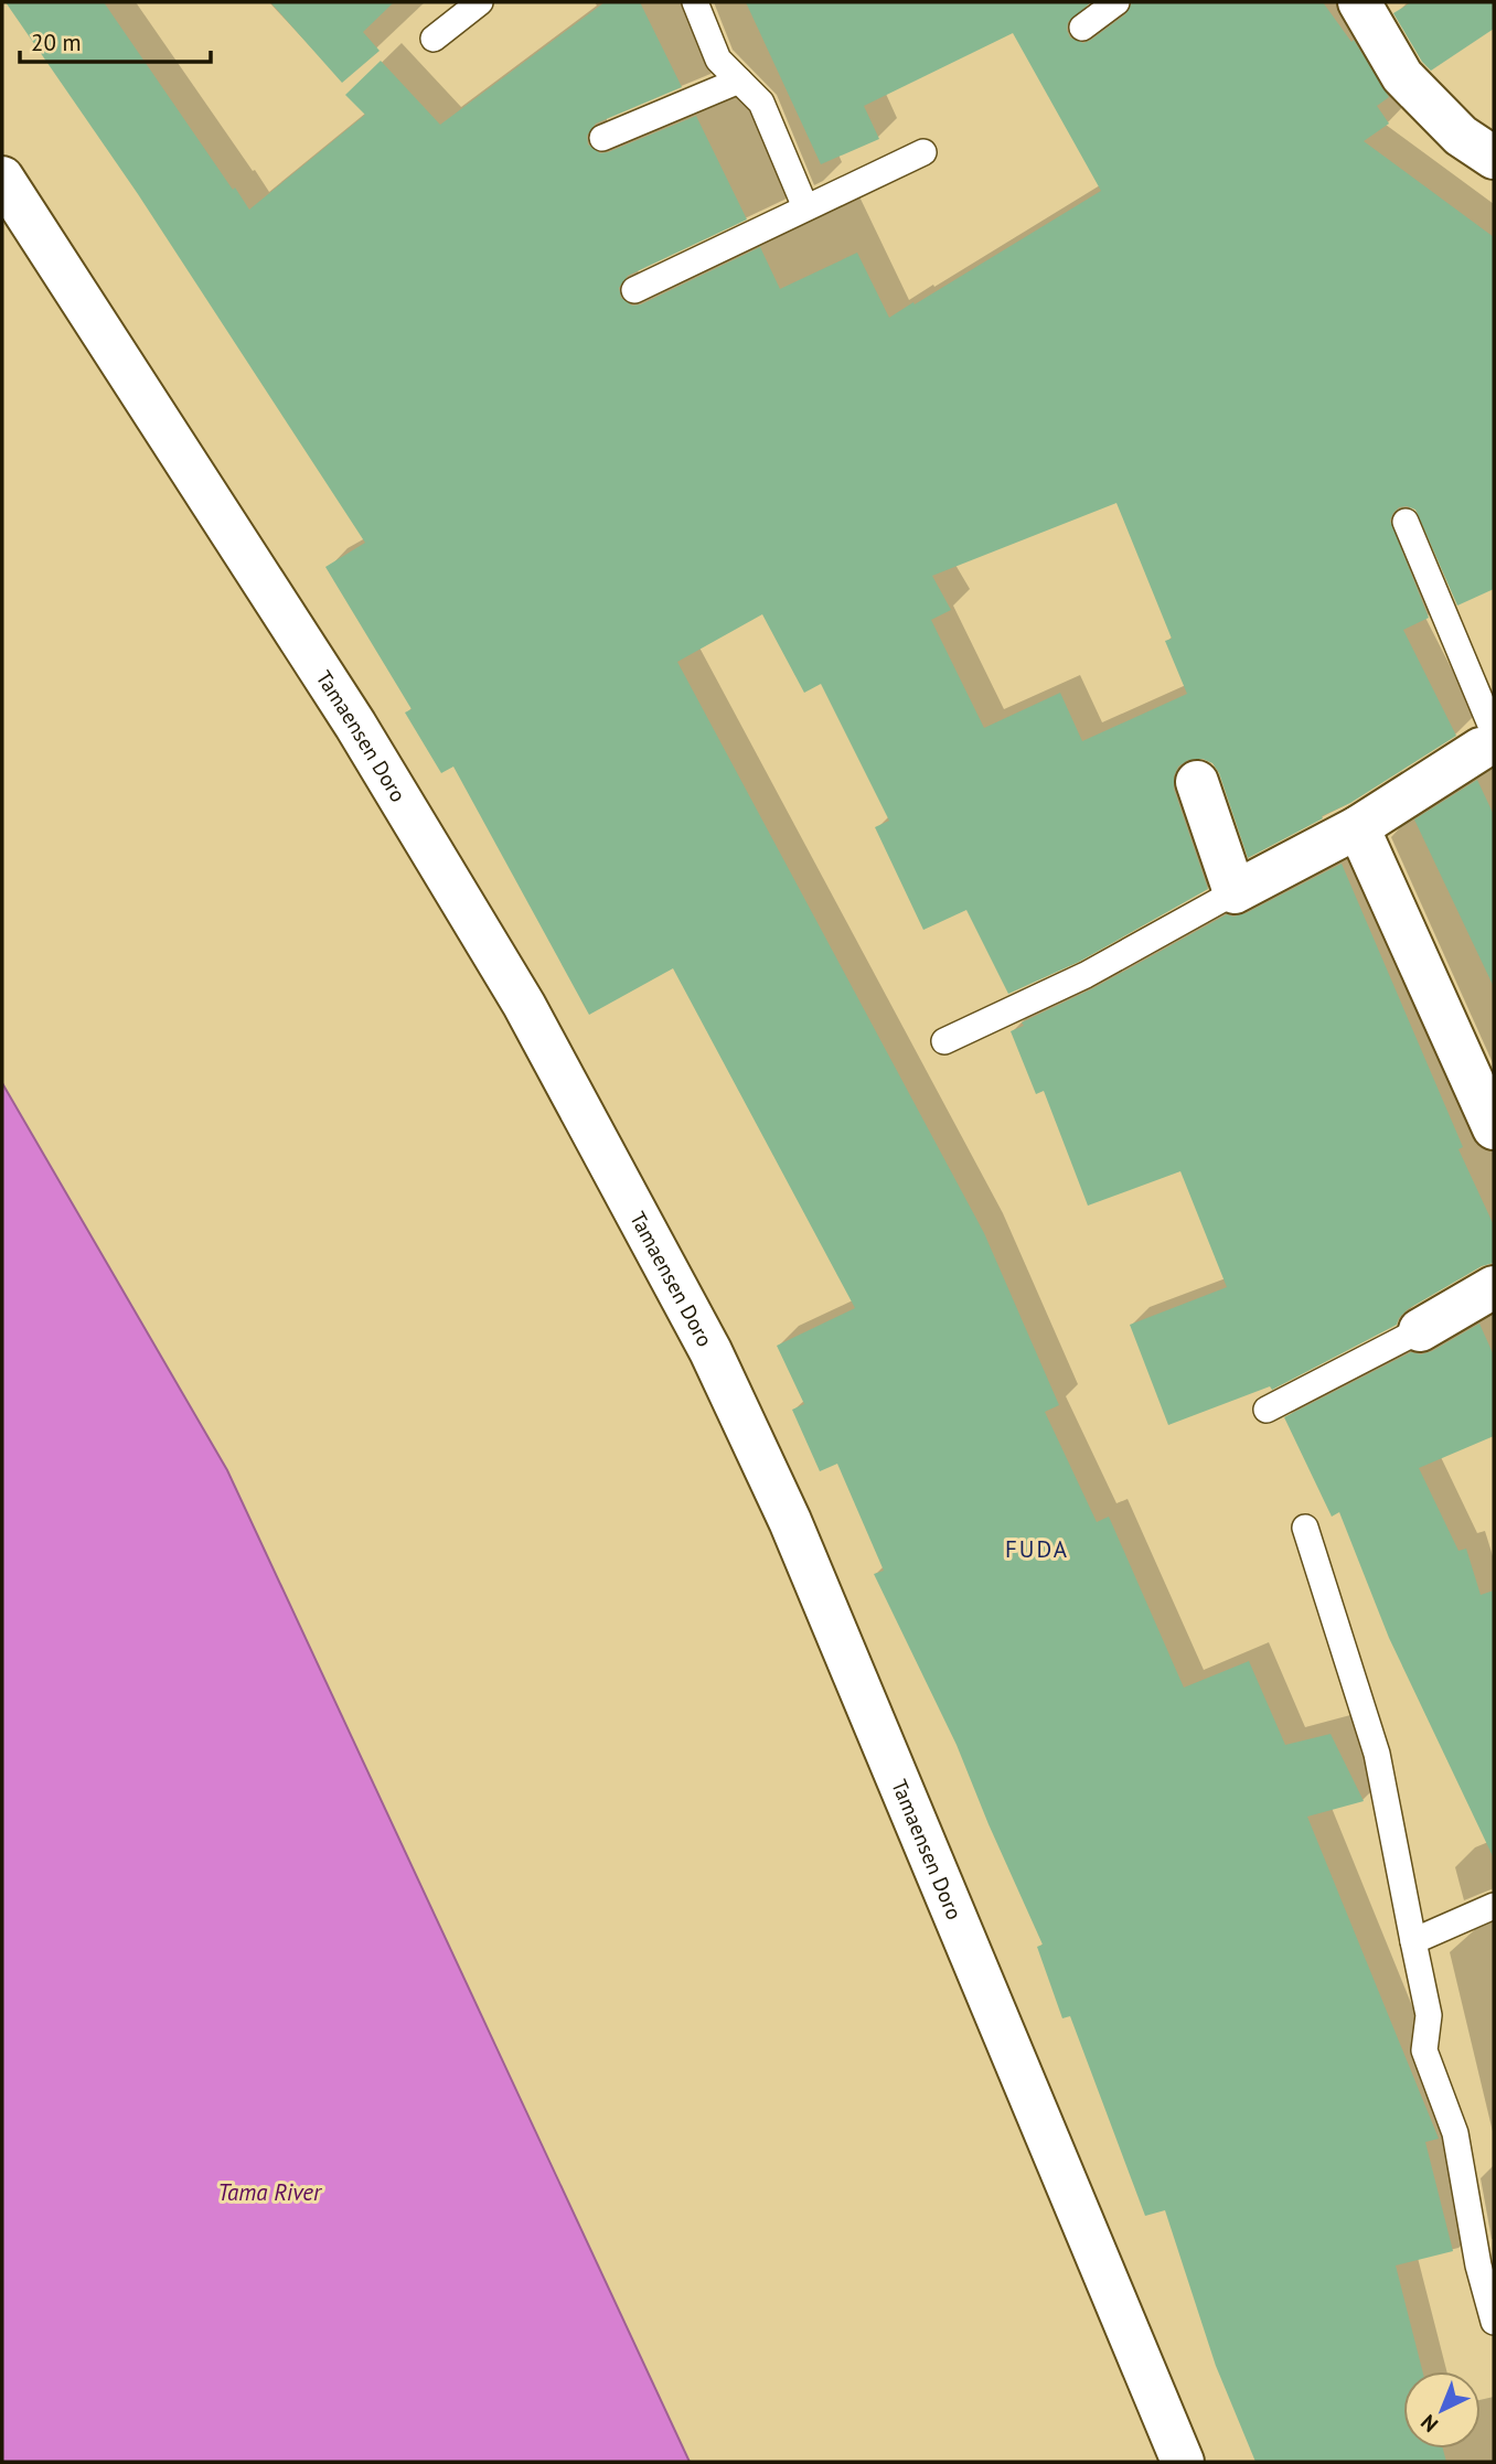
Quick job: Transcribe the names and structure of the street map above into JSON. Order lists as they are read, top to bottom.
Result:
{
  "streets": {
    "street": ["Tamaensen Doro"]
  },
  "districts": ["FUDA"],
  "water": ["Tama River"],
  "scale_bar": "20 m",
  "north": "bottom left"
}
